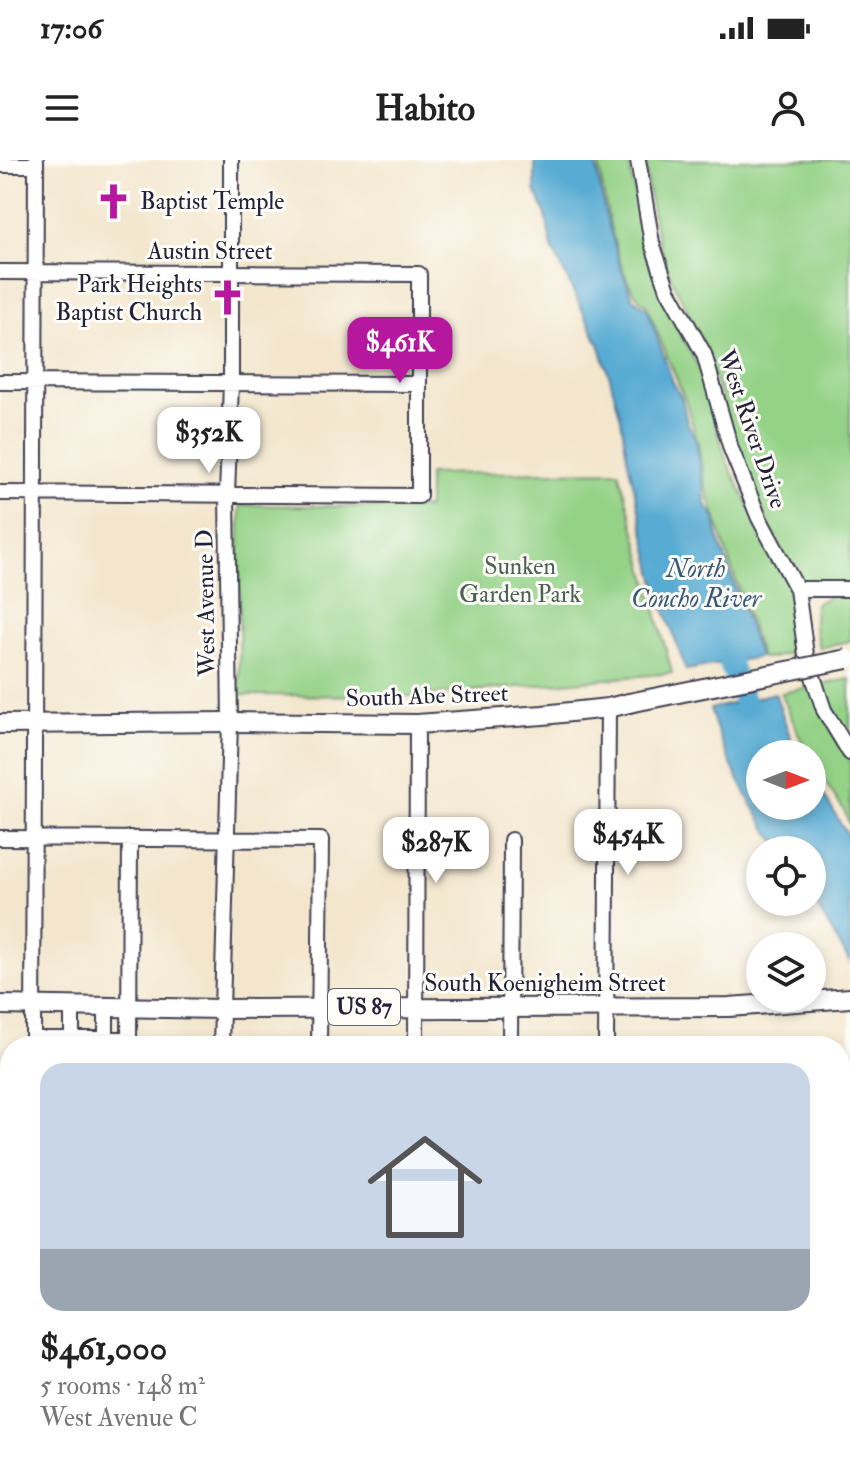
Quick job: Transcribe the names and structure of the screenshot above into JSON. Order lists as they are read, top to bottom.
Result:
{
  "streets": {
    "main road": ["South Abe Street", "South Koenigheim Street", "US 87"],
    "street": ["Austin Street", "West River Drive", "West Avenue D"]
  },
  "crossings": [
    ["Austin Street", "West Avenue D"],
    ["West Avenue D", "South Abe Street"],
    ["West Avenue D", "South Koenigheim Street"]
  ],
  "water": ["North Concho River"],
  "parks": ["Sunken Garden Park"],
  "places": {
    "church": ["Baptist Temple", "Park Heights Baptist Church"]
  },
  "north": "right",
  "page": {
    "status": "17:06",
    "header": "Habito",
    "price": [
      "$461K",
      "$352K",
      "$454K",
      "$287K"
    ],
    "list": [
      {
        "name": "$461,000",
        "note": "5 rooms · 148 m² · West Avenue C"
      }
    ]
  }
}
